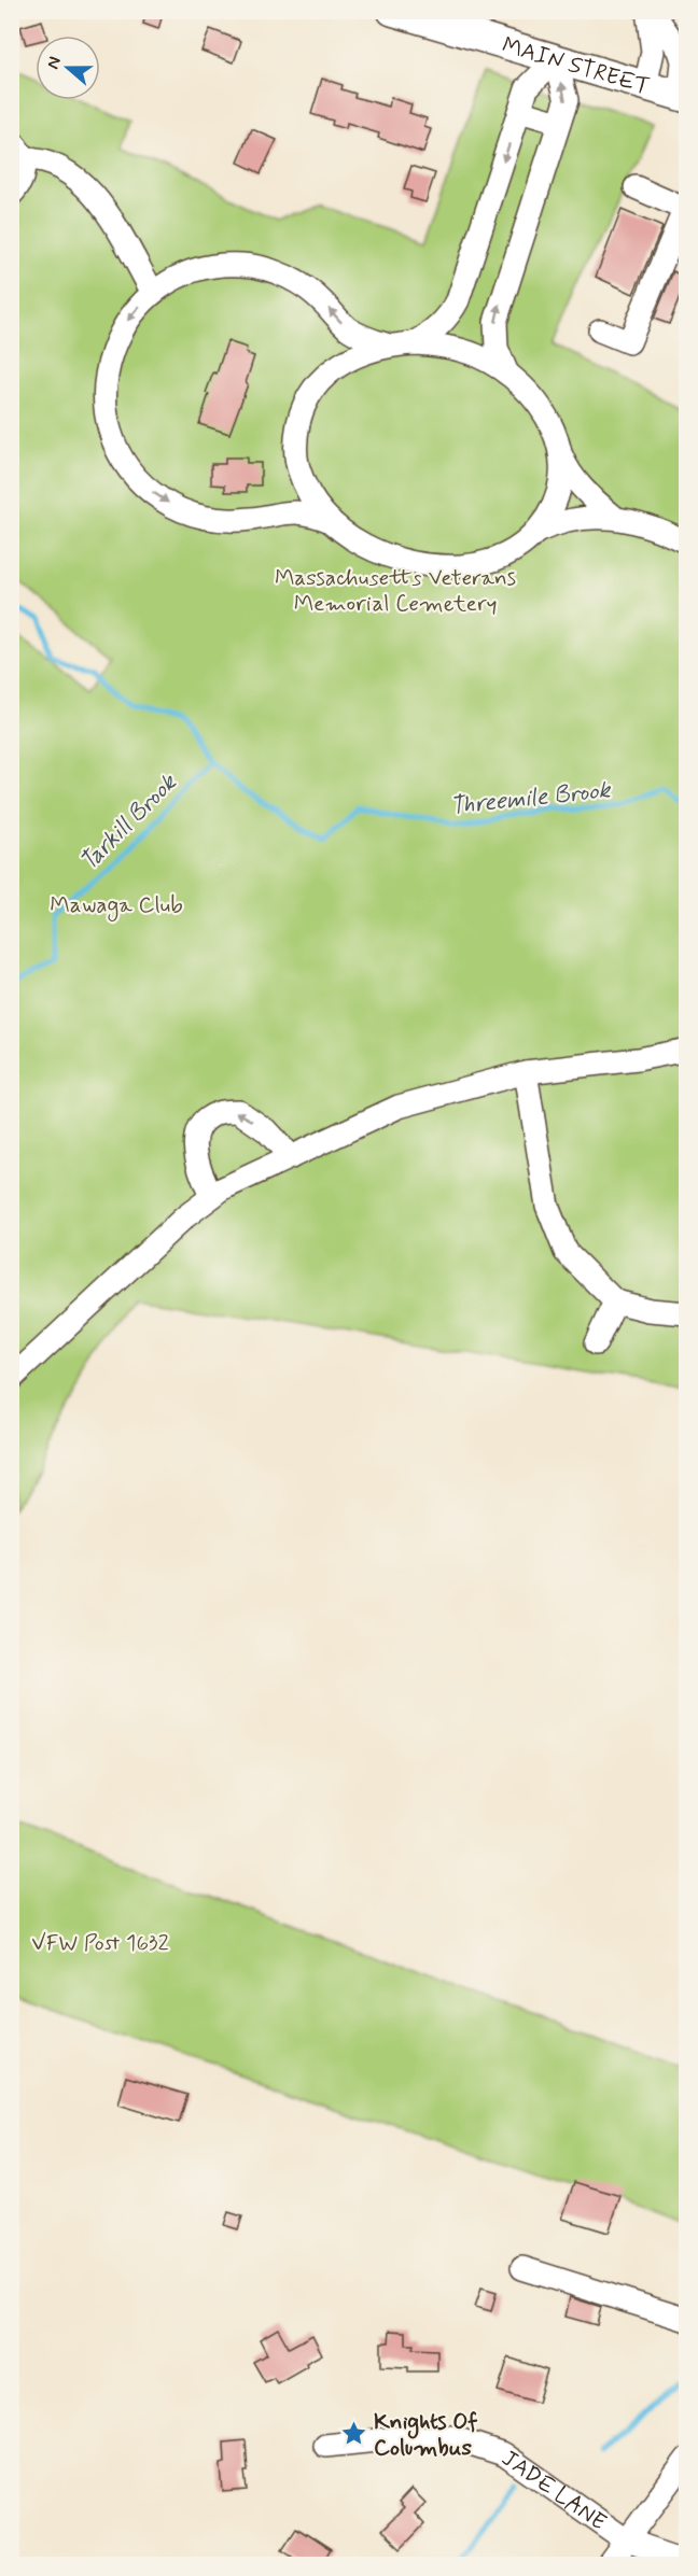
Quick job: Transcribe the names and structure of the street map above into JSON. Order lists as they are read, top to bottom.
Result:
{
  "streets": {
    "main road": ["MAIN STREET"],
    "street": ["JADE LANE"]
  },
  "water": ["Threemile Brook", "Tarkill Brook"],
  "parks": ["Massachusetts Veterans Memorial Cemetery", "Mawaga Club", "VFW Post 1632"],
  "places": {
    "place": ["Knights Of Columbus"]
  },
  "north": "left"
}
